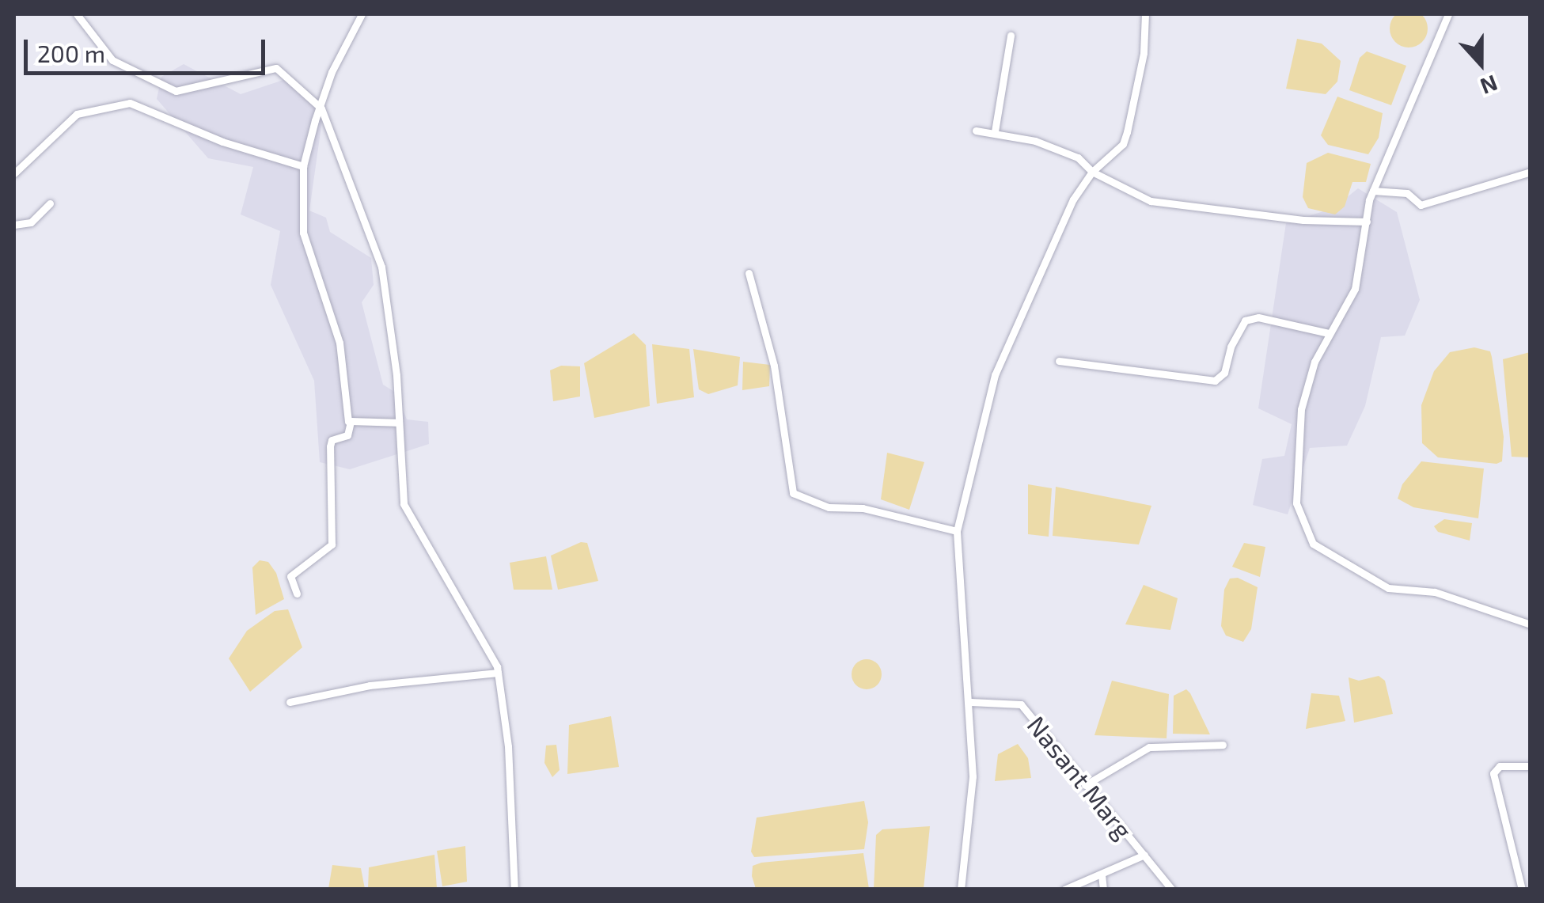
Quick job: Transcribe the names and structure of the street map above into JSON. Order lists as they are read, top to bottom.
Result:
{
  "streets": {
    "street": ["Nasant Marg"]
  },
  "scale_bar": "200 m",
  "north": "bottom"
}
